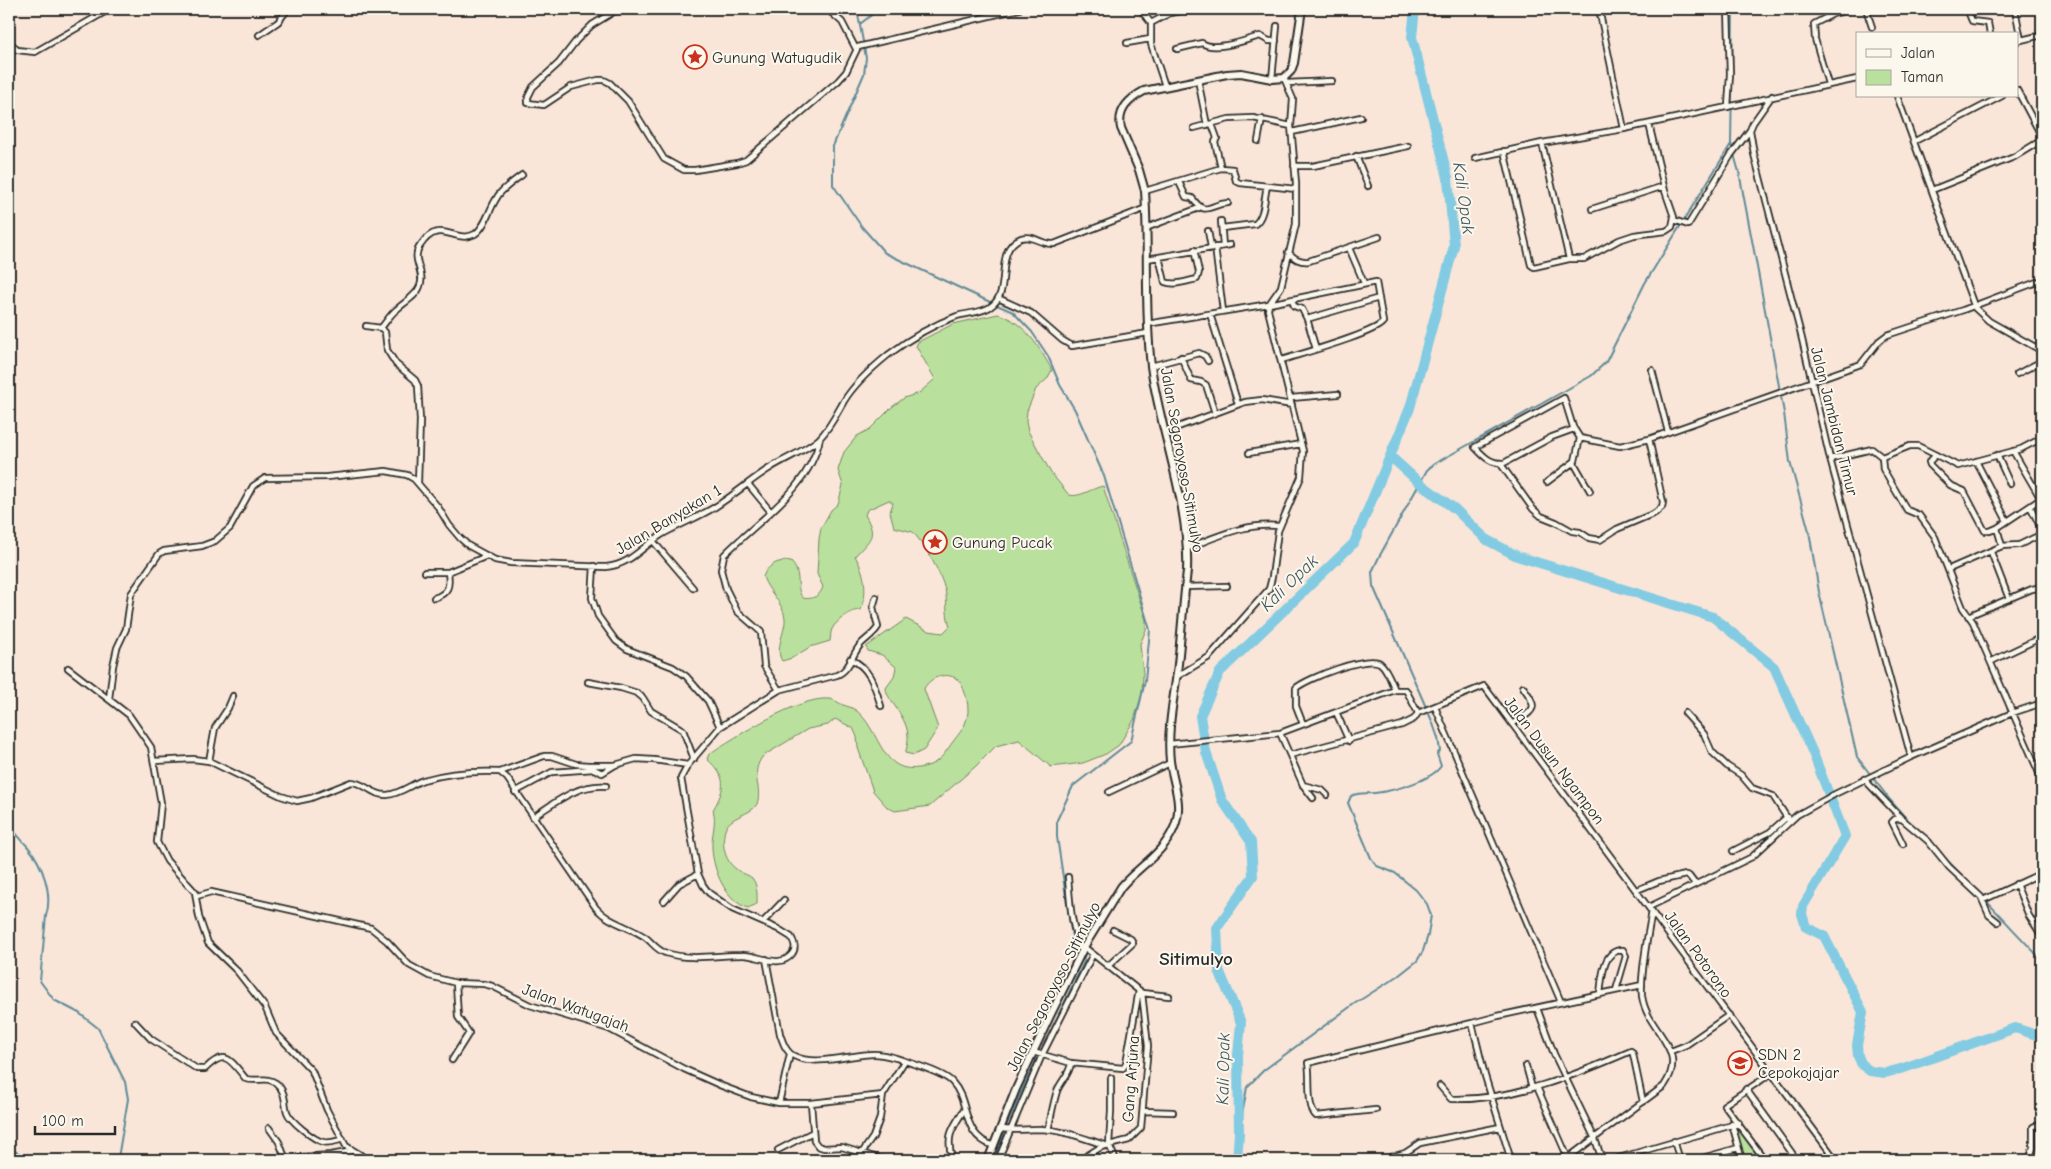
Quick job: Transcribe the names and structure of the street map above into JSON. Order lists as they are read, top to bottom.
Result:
{
  "streets": {
    "main road": ["Jalan Segoroyoso-Sitimulyo"],
    "street": [
      "Jalan Jambidan Timur",
      "Jalan Banyakan 1",
      "Jalan Dusun Ngampon",
      "Jalan Potorono",
      "Jalan Watugajah",
      "Gang Arjuna"
    ]
  },
  "crossings": [
    ["Jalan Dusun Ngampon", "Jalan Potorono"]
  ],
  "districts": ["Sitimulyo"],
  "water": ["Kali Opak"],
  "places": {
    "place": ["Gunung Watugudik", "Gunung Pucak"],
    "school or university": ["SDN 2 Cepokojajar"]
  },
  "legend": ["Jalan", "Taman"],
  "scale_bar": "100 m"
}
